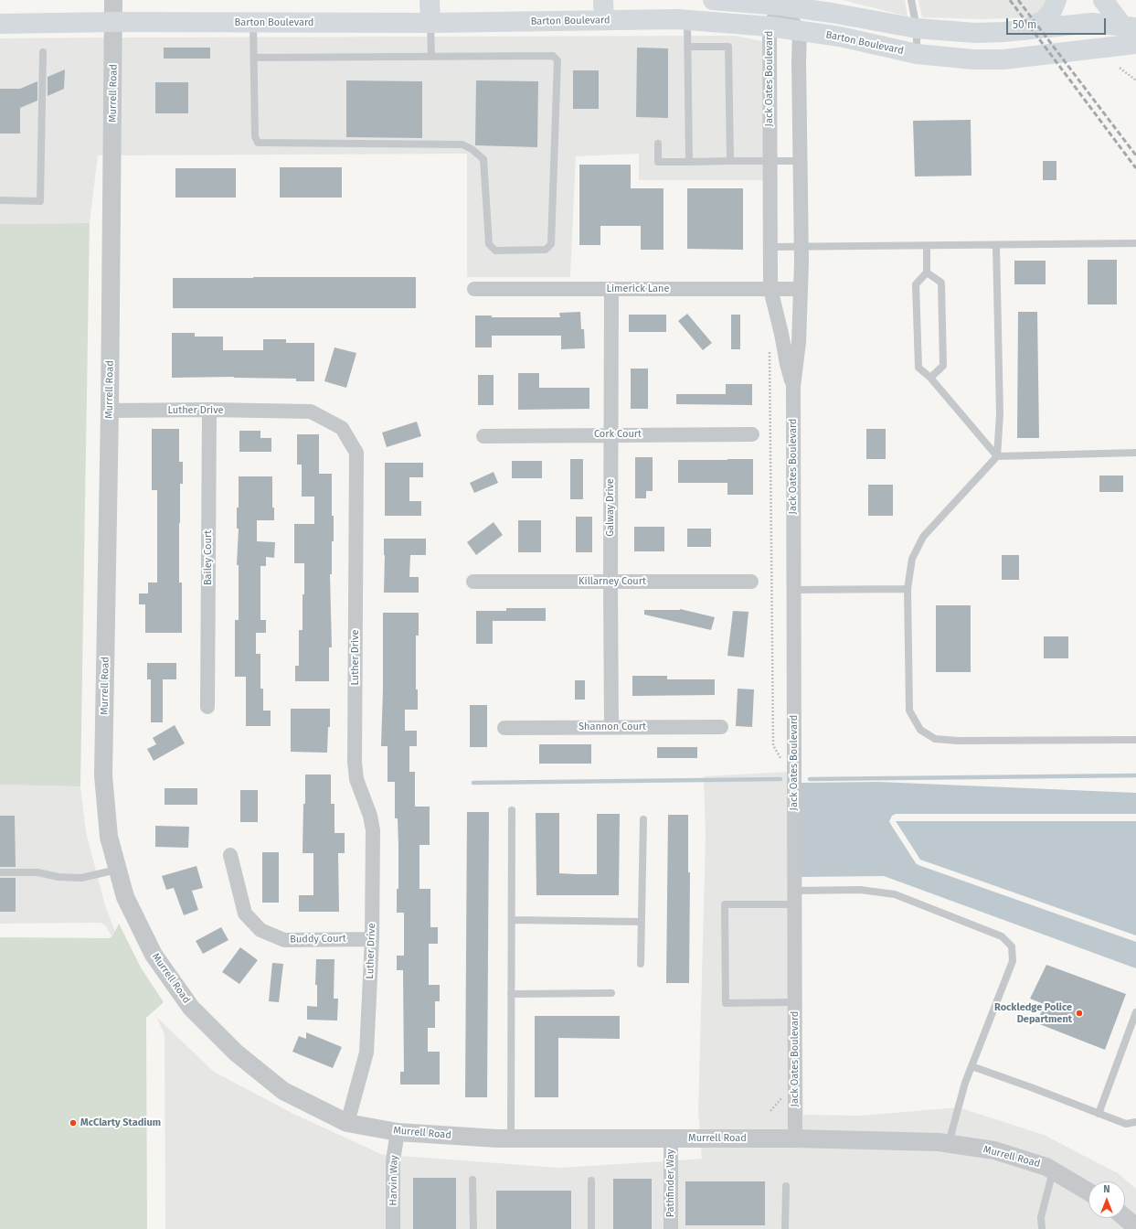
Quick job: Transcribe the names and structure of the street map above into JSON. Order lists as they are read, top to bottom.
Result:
{
  "streets": {
    "main road": ["Barton Boulevard"],
    "street": [
      "Jack Oates Boulevard",
      "Murrell Road",
      "Limerick Lane",
      "Luther Drive",
      "Cork Court",
      "Galway Drive",
      "Bailey Court",
      "Killarney Court",
      "Shannon Court",
      "Buddy Court",
      "Harvin Way",
      "Pathfinder Way"
    ]
  },
  "crossings": [
    ["Barton Boulevard", "Jack Oates Boulevard"],
    ["Barton Boulevard", "Murrell Road"],
    ["Jack Oates Boulevard", "Murrell Road"],
    ["Jack Oates Boulevard", "Limerick Lane"],
    ["Murrell Road", "Luther Drive"],
    ["Murrell Road", "Harvin Way"],
    ["Murrell Road", "Pathfinder Way"],
    ["Limerick Lane", "Galway Drive"],
    ["Luther Drive", "Bailey Court"],
    ["Luther Drive", "Buddy Court"],
    ["Cork Court", "Galway Drive"],
    ["Galway Drive", "Killarney Court"],
    ["Galway Drive", "Shannon Court"]
  ],
  "places": ["Rockledge Police Department", "McClarty Stadium"],
  "scale_bar": "50 m",
  "north": "top"
}
